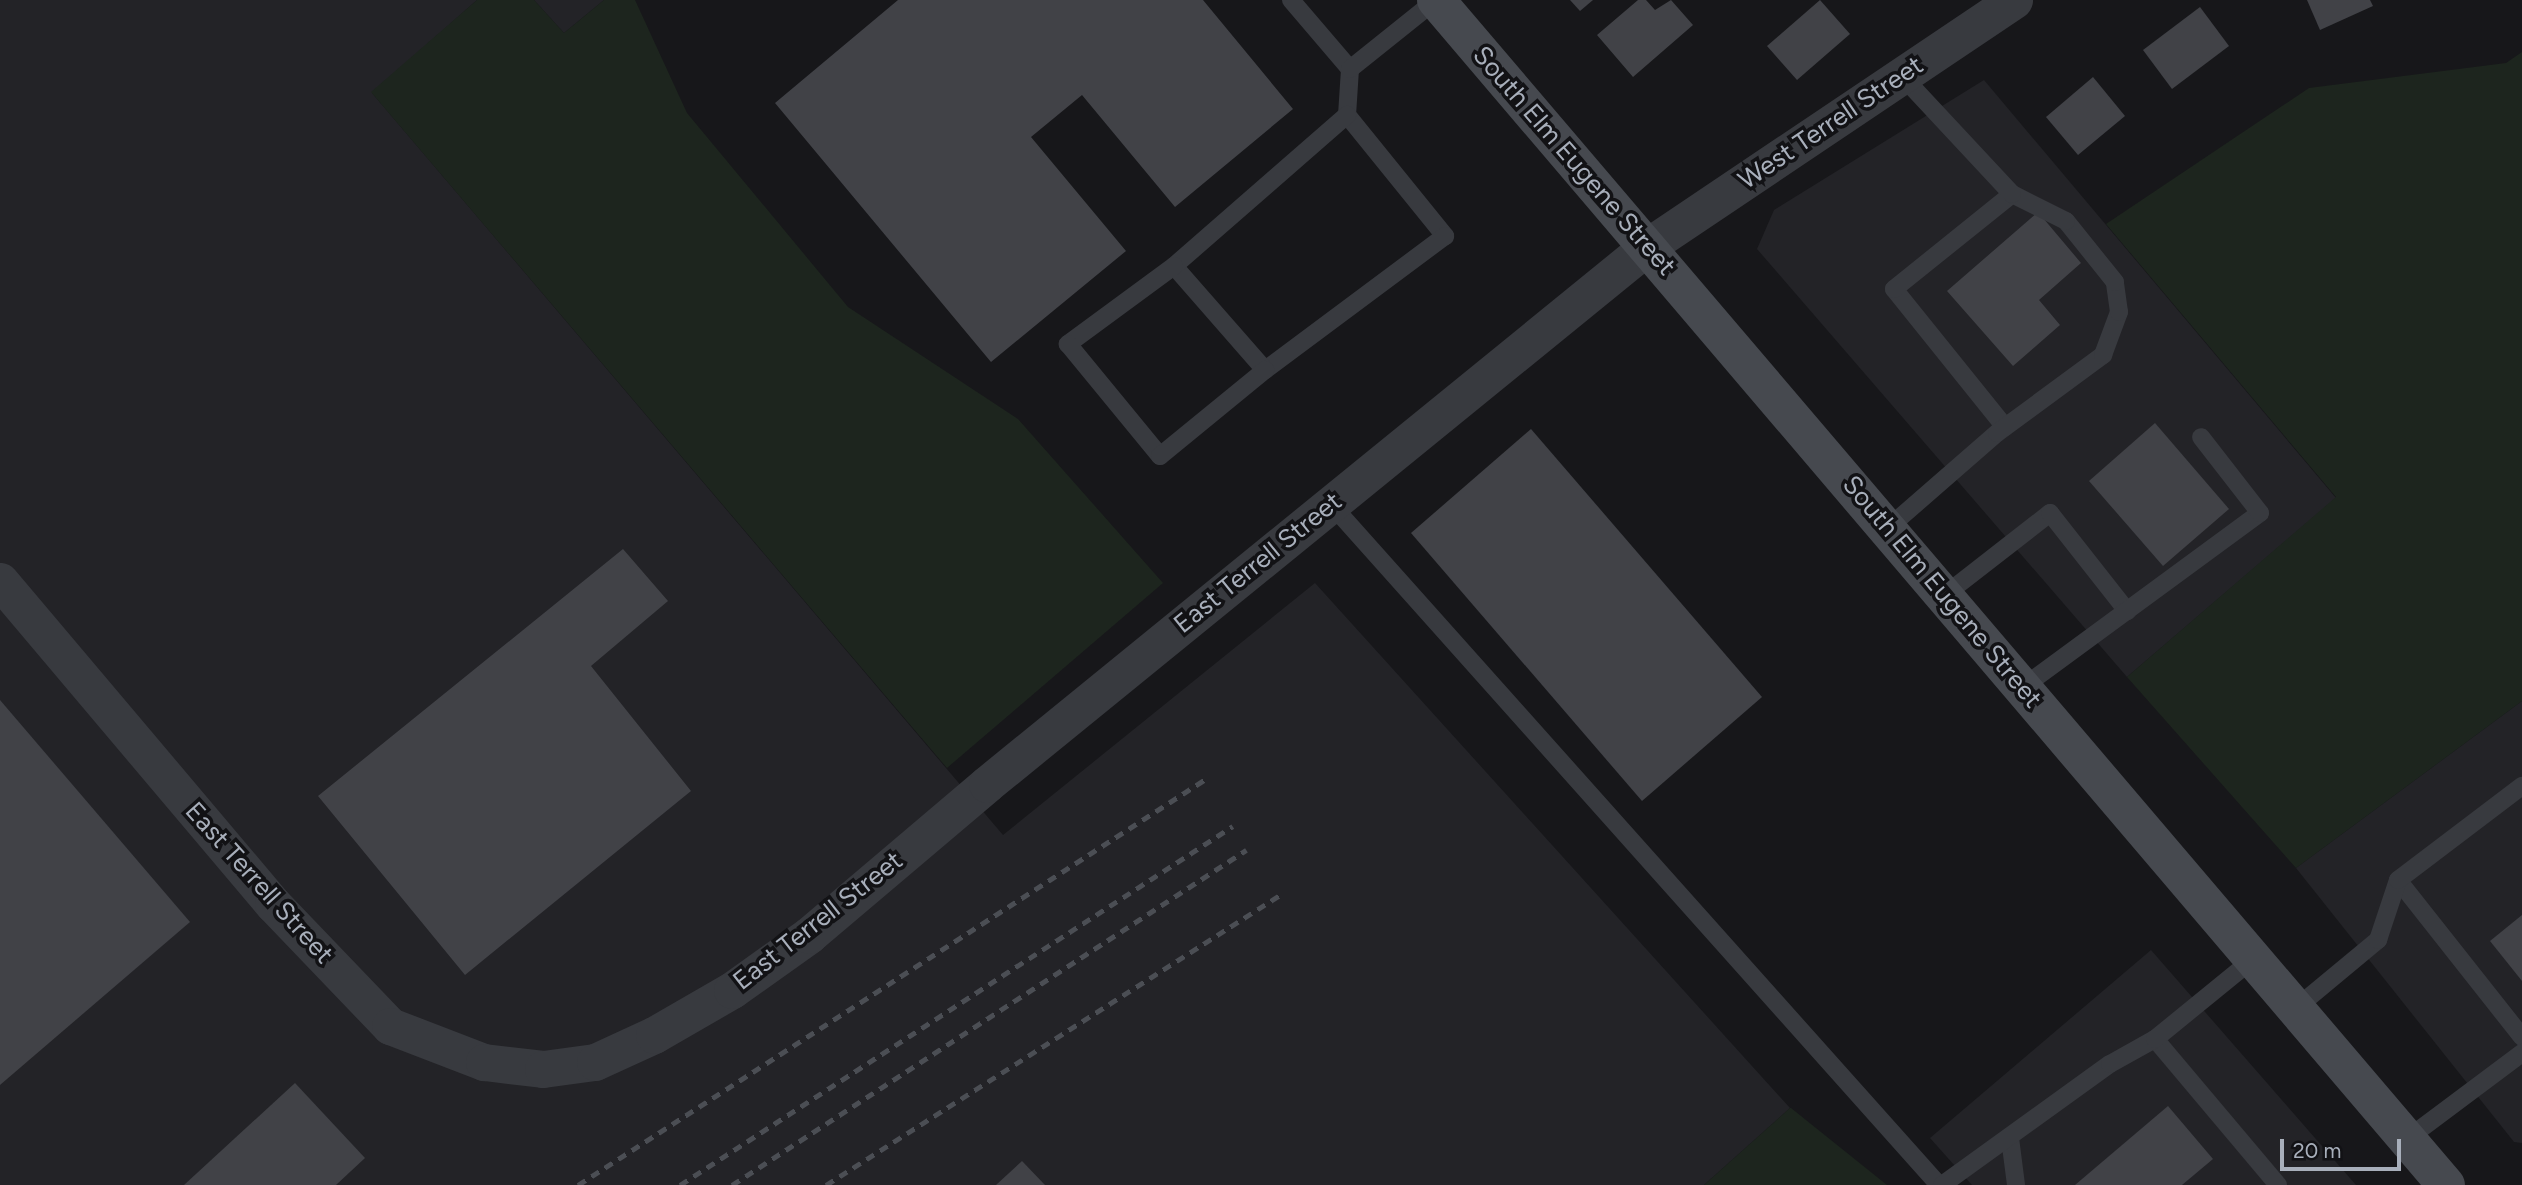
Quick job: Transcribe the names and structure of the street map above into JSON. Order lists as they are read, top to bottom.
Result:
{
  "streets": {
    "main road": ["South Elm Eugene Street"],
    "street": ["West Terrell Street", "East Terrell Street"]
  },
  "crossings": [
    ["West Terrell Street", "South Elm Eugene Street"],
    ["West Terrell Street", "East Terrell Street"],
    ["South Elm Eugene Street", "East Terrell Street"]
  ],
  "scale_bar": "20 m"
}
